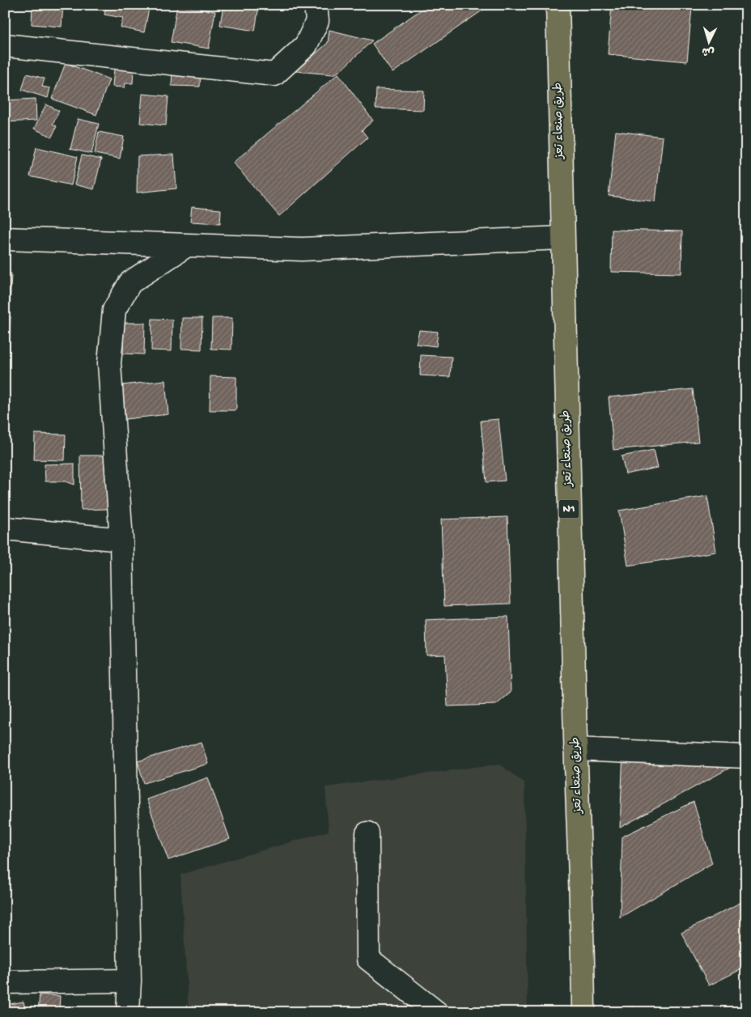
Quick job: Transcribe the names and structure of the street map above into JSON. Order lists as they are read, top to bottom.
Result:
{
  "streets": {
    "highway": ["طريق صنعاء تعز", "N1"]
  },
  "north": "bottom"
}
